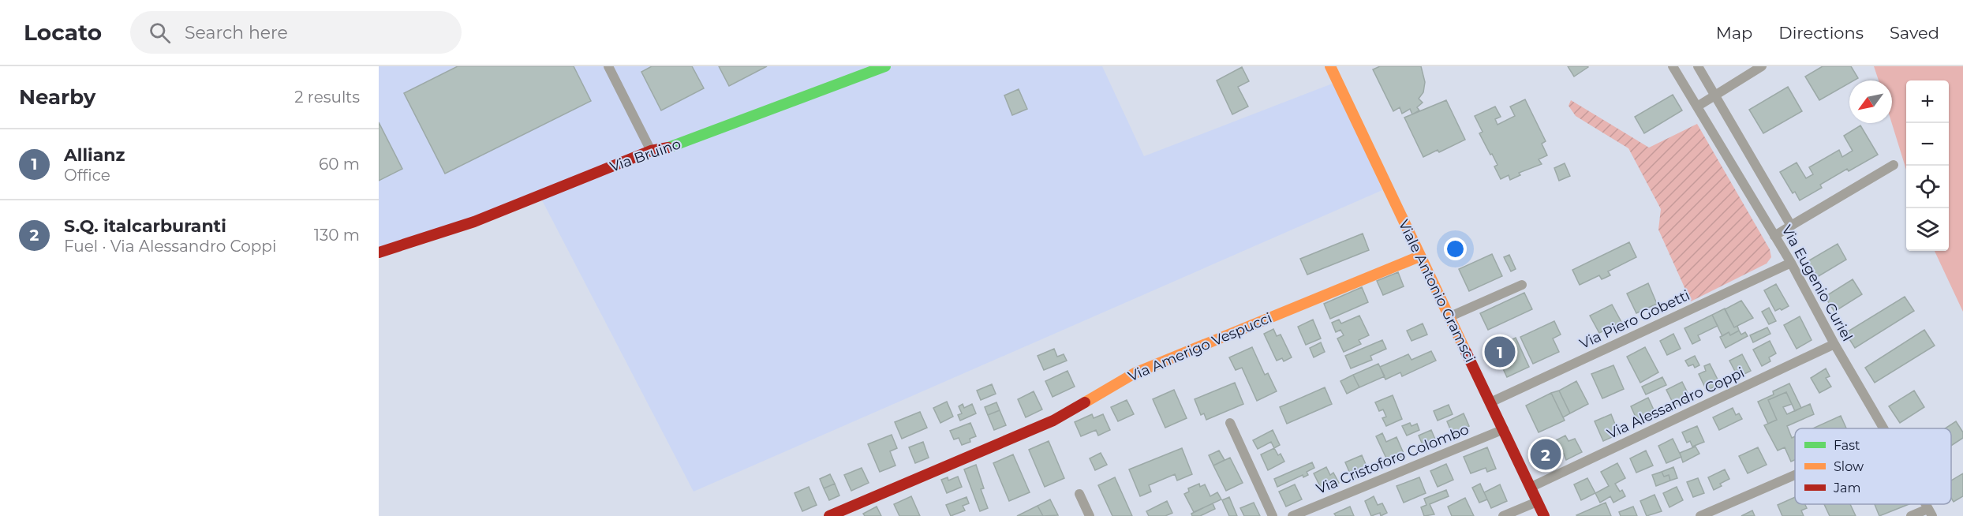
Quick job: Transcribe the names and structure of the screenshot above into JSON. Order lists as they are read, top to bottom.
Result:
{
  "streets": {
    "street": [
      "Via Bruino",
      "Via Eugenio Curiel",
      "Viale Antonio Gramsci",
      "Via Piero Gobetti",
      "Via Amerigo Vespucci",
      "Via Alessandro Coppi",
      "Via Cristoforo Colombo"
    ]
  },
  "crossings": [
    ["Via Eugenio Curiel", "Via Piero Gobetti"],
    ["Via Eugenio Curiel", "Via Alessandro Coppi"],
    ["Viale Antonio Gramsci", "Via Piero Gobetti"],
    ["Viale Antonio Gramsci", "Via Amerigo Vespucci"],
    ["Viale Antonio Gramsci", "Via Alessandro Coppi"],
    ["Viale Antonio Gramsci", "Via Cristoforo Colombo"]
  ],
  "legend": ["Fast", "Slow", "Jam"],
  "north": "bottom left",
  "page": {
    "header": "Locato",
    "search": "Search here",
    "nav": ["Map", "Directions", "Saved"],
    "heading": ["Nearby", "2 results"],
    "map_buttons": ["+", "−"],
    "list": [
      {
        "mark": "1",
        "name": "Allianz",
        "note": "Office",
        "value": "60 m"
      },
      {
        "mark": "2",
        "name": "S.Q. italcarburanti",
        "note": "Fuel · Via Alessandro Coppi",
        "value": "130 m"
      }
    ],
    "pins": ["1", "2"]
  }
}
